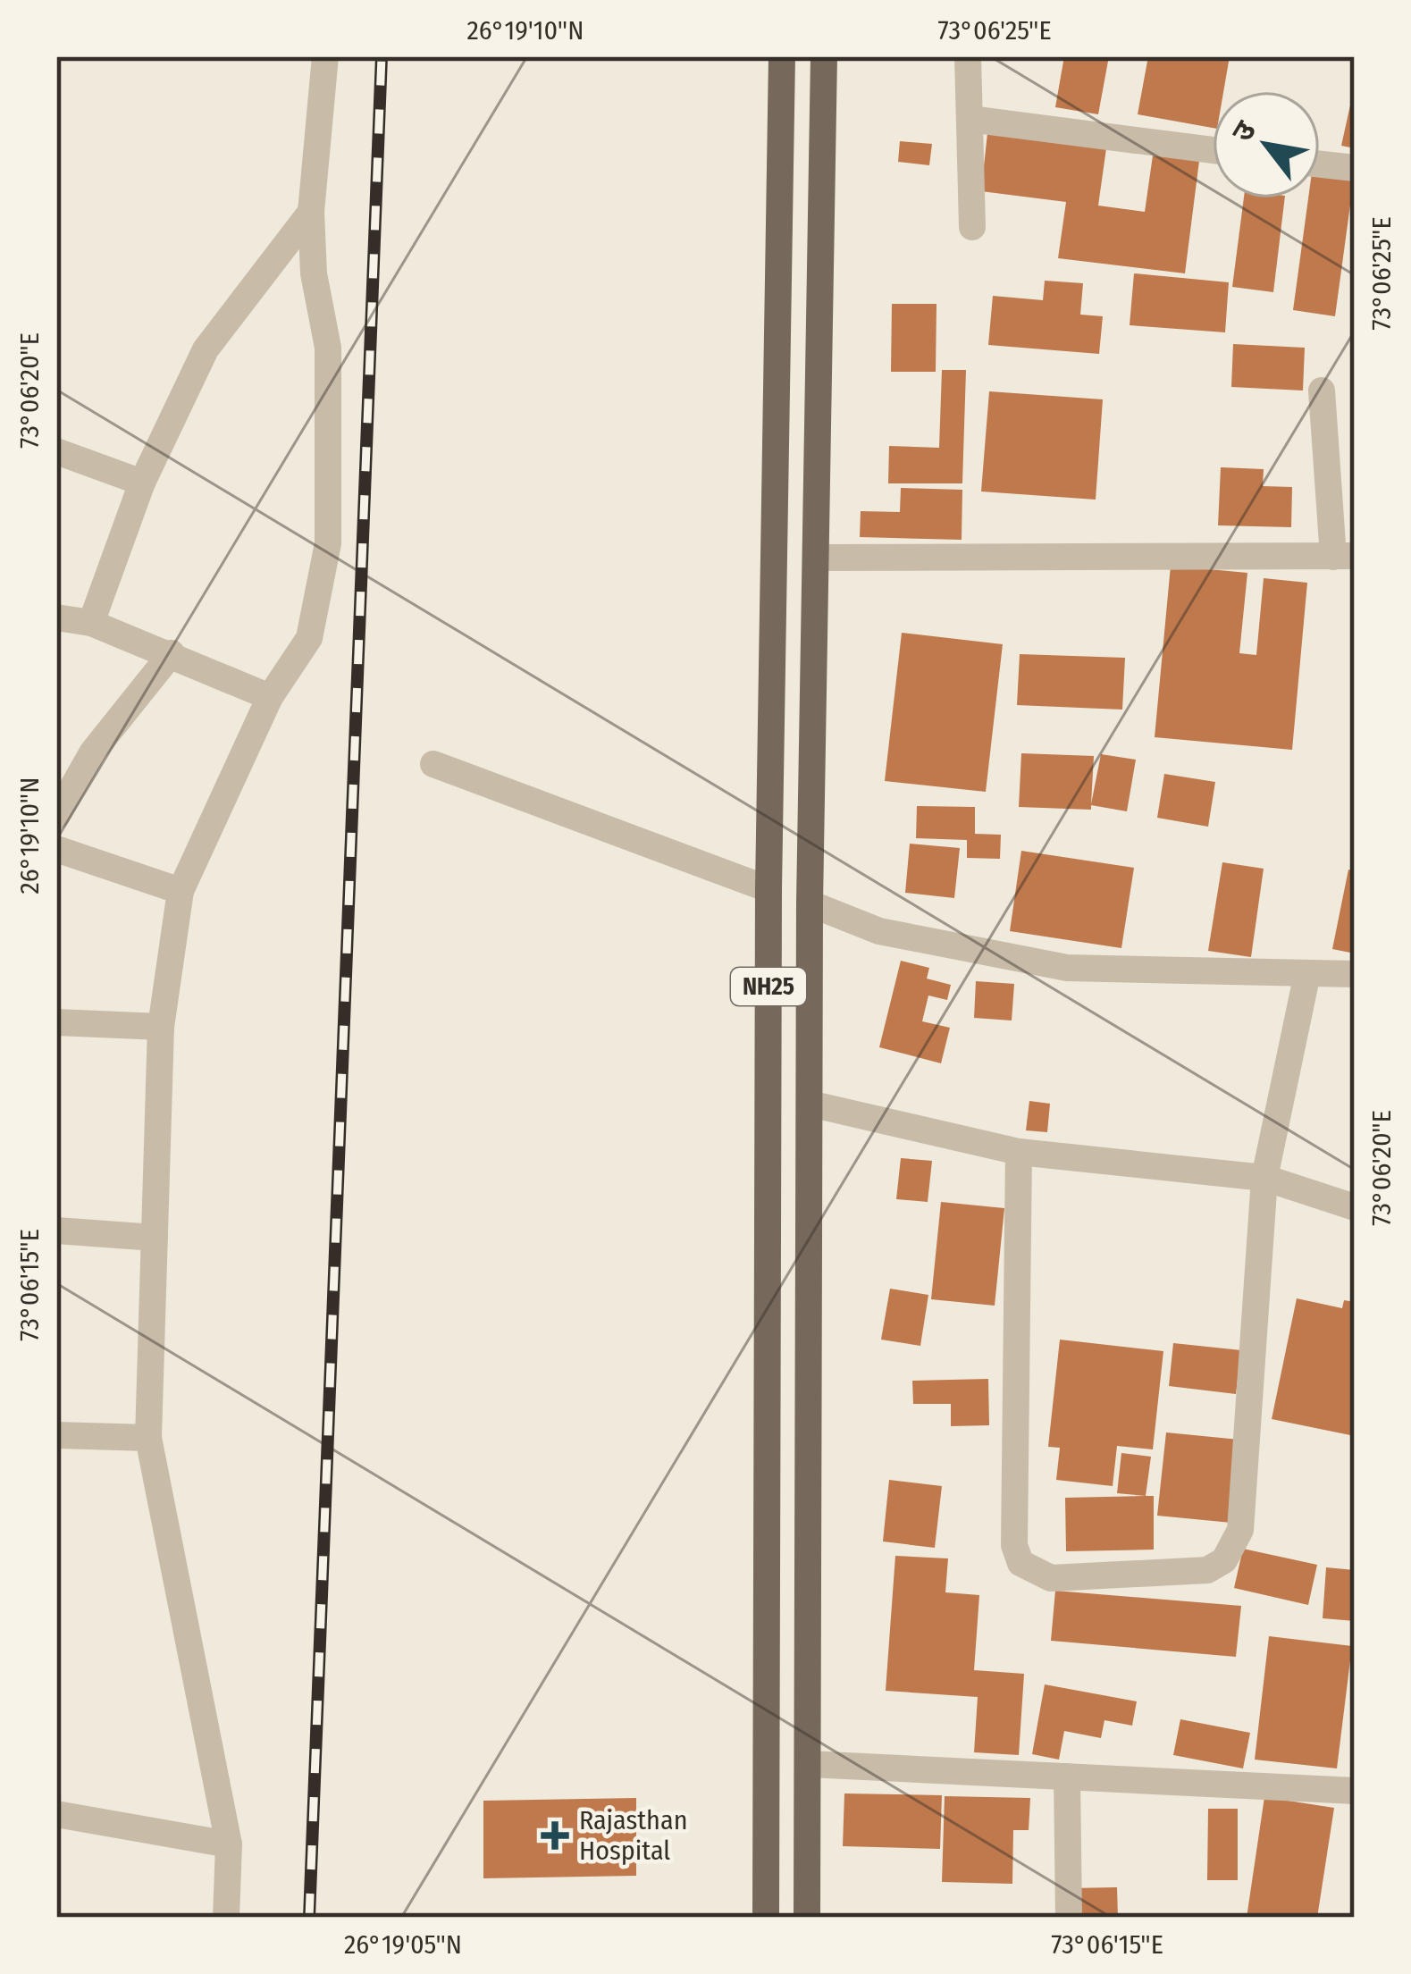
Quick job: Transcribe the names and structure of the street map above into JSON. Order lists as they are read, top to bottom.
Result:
{
  "streets": {
    "main road": ["NH25"]
  },
  "places": {
    "health": ["Rajasthan Hospital"]
  },
  "north": "top left",
  "coordinates": [
    "26°19'10\"N",
    "73°06'25\"E",
    "73°06'20\"E",
    "73°06'15\"E",
    "26°19'05\"N"
  ]
}
